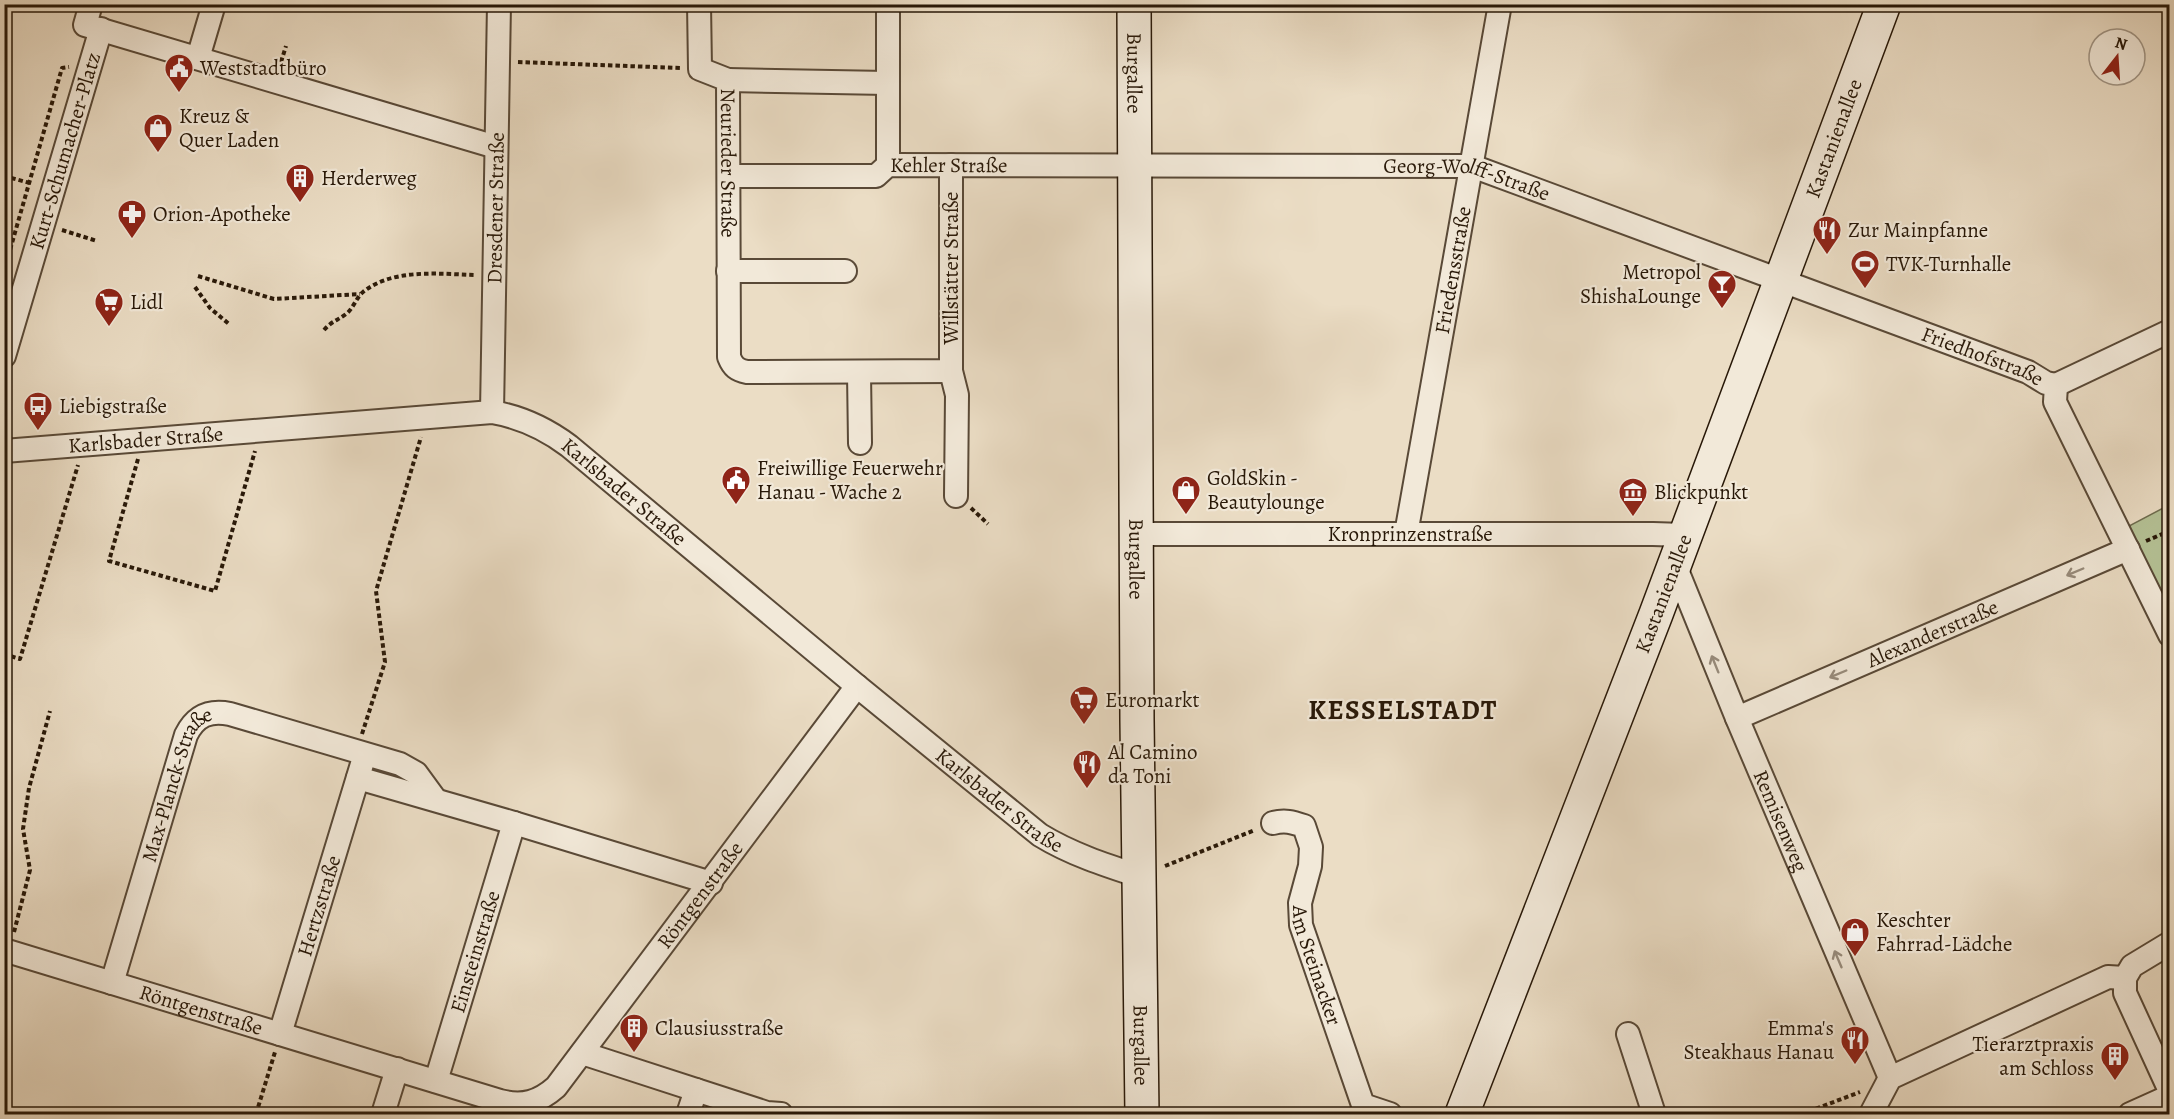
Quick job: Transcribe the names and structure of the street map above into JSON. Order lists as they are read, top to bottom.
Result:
{
  "streets": {
    "street": [
      "Burgallee",
      "Kastanienallee",
      "Kurt-Schumacher-Platz",
      "Neurieder Straße",
      "Kehler Straße",
      "Georg-Wolff-Straße",
      "Dresdener Straße",
      "Willstätter Straße",
      "Friedensstraße",
      "Friedhofstraße",
      "Karlsbader Straße",
      "Kronprinzenstraße",
      "Alexanderstraße",
      "Max-Planck-Straße",
      "Remisenweg",
      "Röntgenstraße",
      "Hertzstraße",
      "Einsteinstraße",
      "Am Steinacker"
    ]
  },
  "crossings": [
    ["Burgallee", "Kehler Straße"],
    ["Burgallee", "Georg-Wolff-Straße"],
    ["Burgallee", "Karlsbader Straße"],
    ["Burgallee", "Kronprinzenstraße"],
    ["Kastanienallee", "Georg-Wolff-Straße"],
    ["Kastanienallee", "Friedhofstraße"],
    ["Kastanienallee", "Kronprinzenstraße"],
    ["Kastanienallee", "Remisenweg"],
    ["Kurt-Schumacher-Platz", "Dresdener Straße"],
    ["Neurieder Straße", "Kehler Straße"],
    ["Neurieder Straße", "Willstätter Straße"],
    ["Kehler Straße", "Georg-Wolff-Straße"],
    ["Kehler Straße", "Willstätter Straße"],
    ["Georg-Wolff-Straße", "Friedensstraße"],
    ["Georg-Wolff-Straße", "Friedhofstraße"],
    ["Dresdener Straße", "Karlsbader Straße"],
    ["Friedensstraße", "Kronprinzenstraße"],
    ["Friedhofstraße", "Alexanderstraße"],
    ["Karlsbader Straße", "Röntgenstraße"],
    ["Kronprinzenstraße", "Remisenweg"],
    ["Alexanderstraße", "Remisenweg"],
    ["Max-Planck-Straße", "Röntgenstraße"],
    ["Röntgenstraße", "Hertzstraße"],
    ["Röntgenstraße", "Einsteinstraße"]
  ],
  "one_way": ["Alexanderstraße", "Remisenweg"],
  "districts": ["KESSELSTADT"],
  "places": {
    "public building": ["Weststadtbüro", "Freiwillige Feuerwehr Hanau - Wache 2"],
    "shop": ["Kreuz & Quer Laden", "GoldSkin - Beautylounge", "Keschter Fahrrad-Lädche"],
    "building": ["Herderweg", "Clausiusstraße", "Tierarztpraxis am Schloss"],
    "pharmacy": ["Orion-Apotheke"],
    "restaurant": ["Zur Mainpfanne", "Al Camino da Toni", "Emma's Steakhaus Hanau"],
    "sports": ["TVK-Turnhalle"],
    "bar": ["Metropol ShishaLounge"],
    "supermarket": ["Lidl", "Euromarkt"],
    "bus stop": ["Liebigstraße"],
    "museum": ["Blickpunkt"]
  },
  "north": "top"
}
